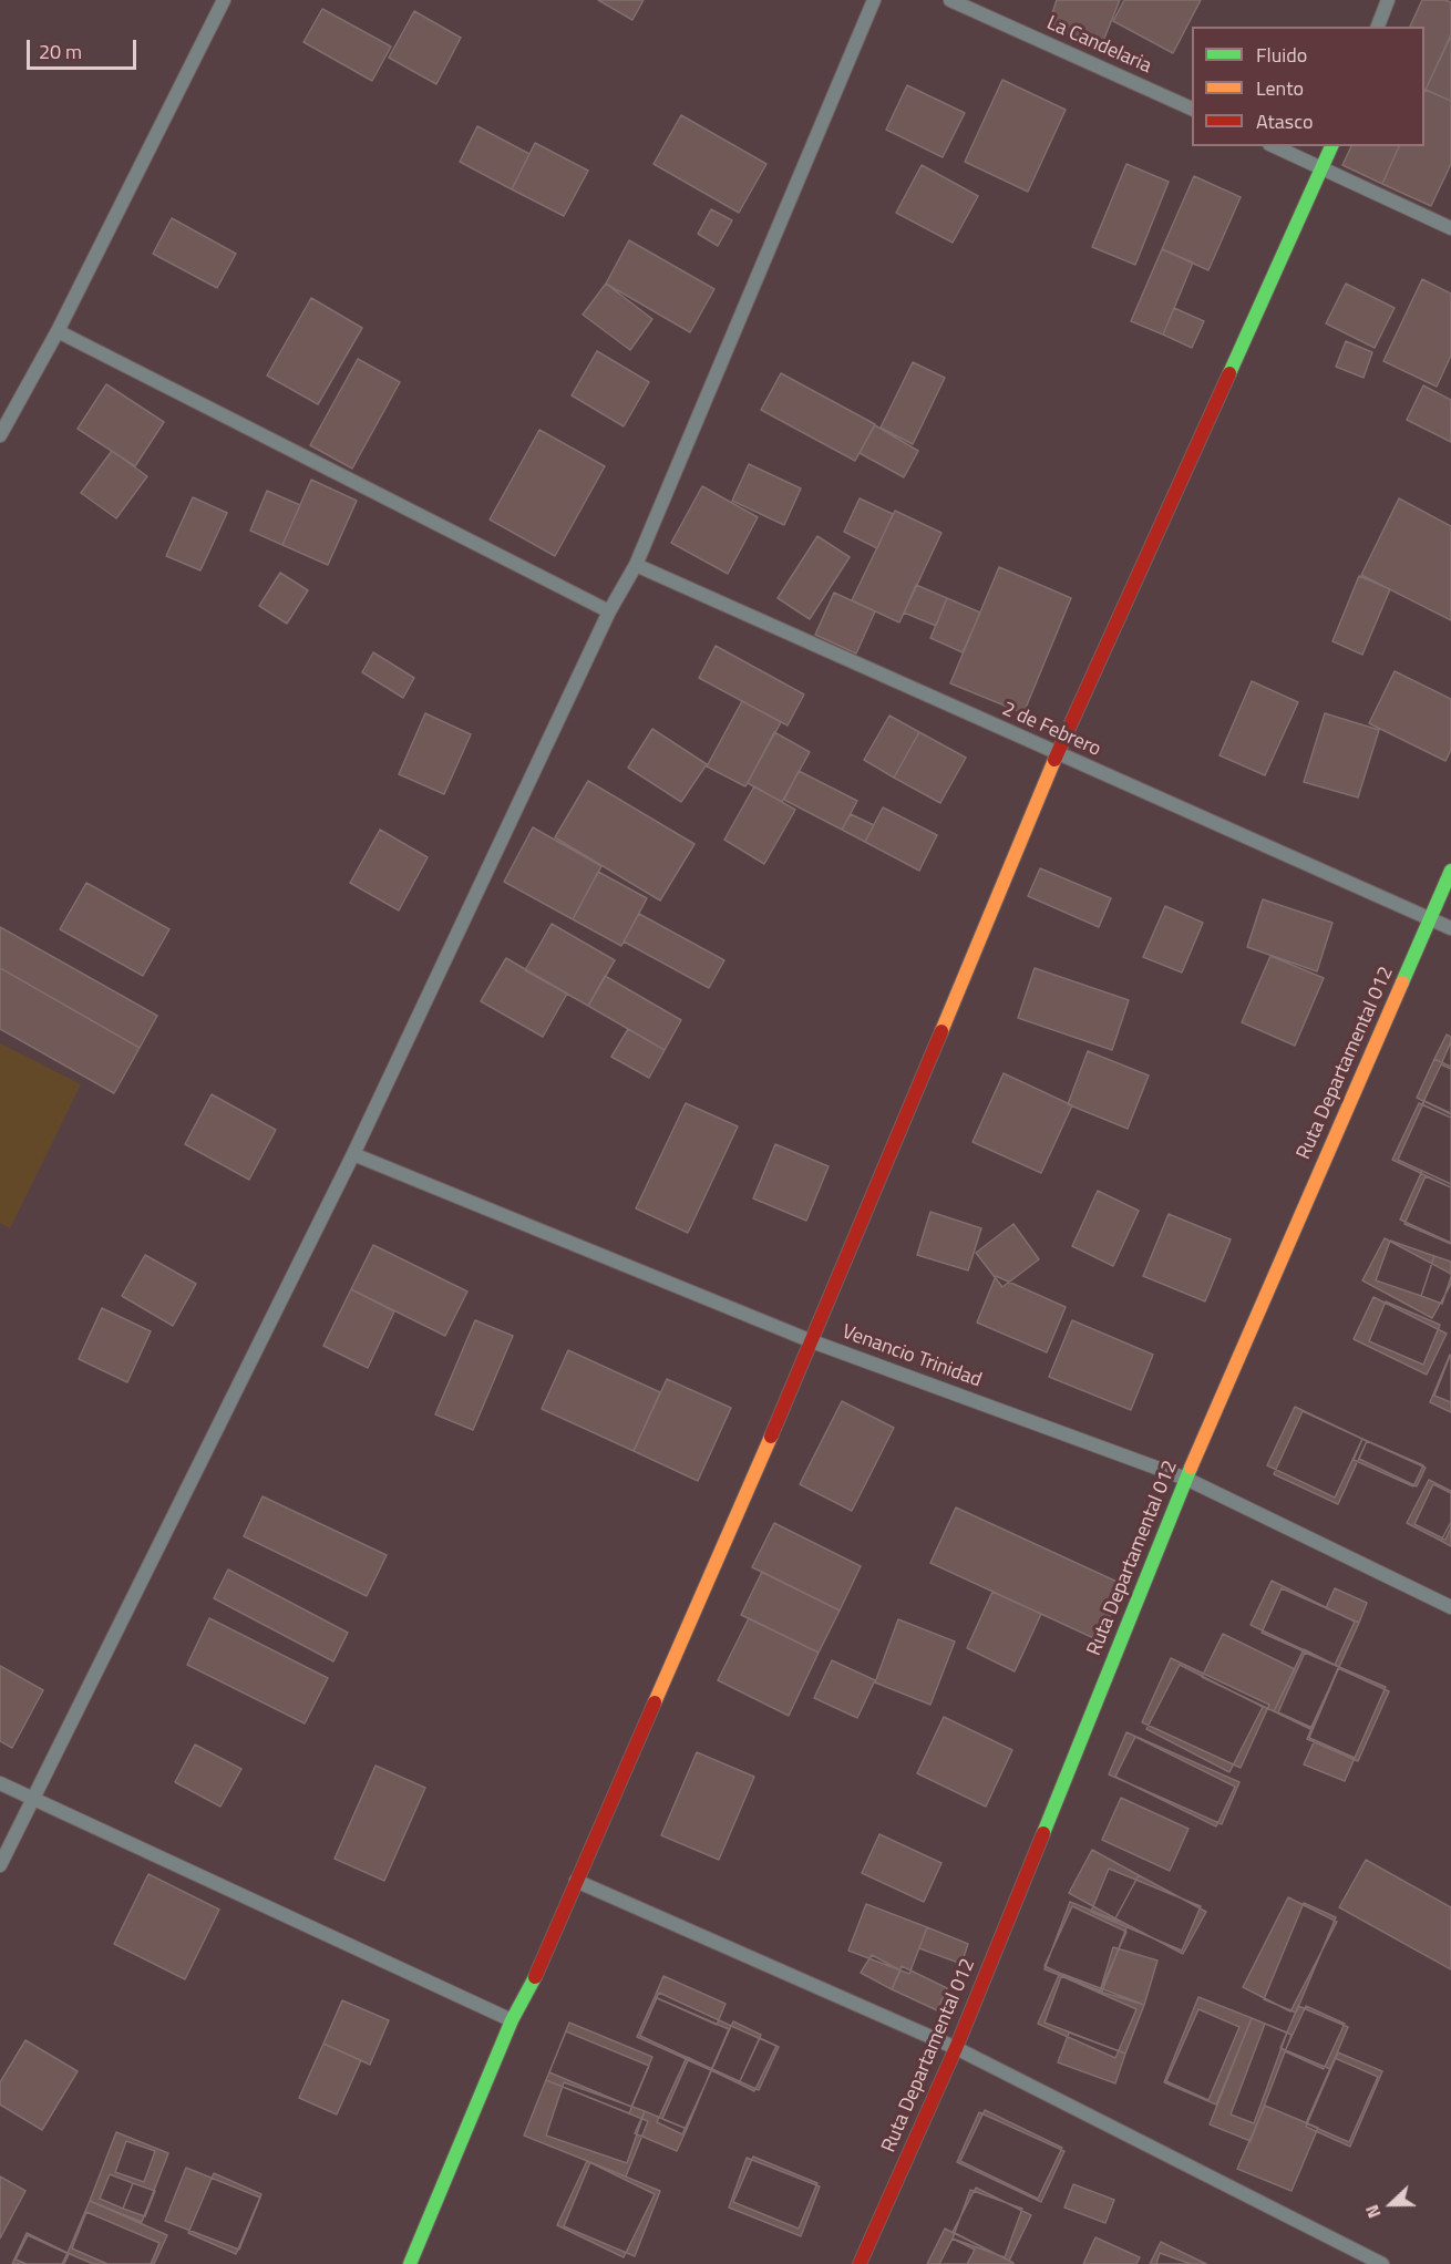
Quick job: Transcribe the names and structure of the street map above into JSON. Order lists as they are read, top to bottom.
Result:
{
  "streets": {
    "street": [
      "La Candelaria",
      "2 de Febrero",
      "Ruta Departamental 012",
      "Venancio Trinidad"
    ]
  },
  "crossings": [
    ["2 de Febrero", "Ruta Departamental 012"],
    ["Ruta Departamental 012", "Venancio Trinidad"]
  ],
  "legend": ["Fluido", "Lento", "Atasco"],
  "scale_bar": "20 m",
  "north": "left"
}
